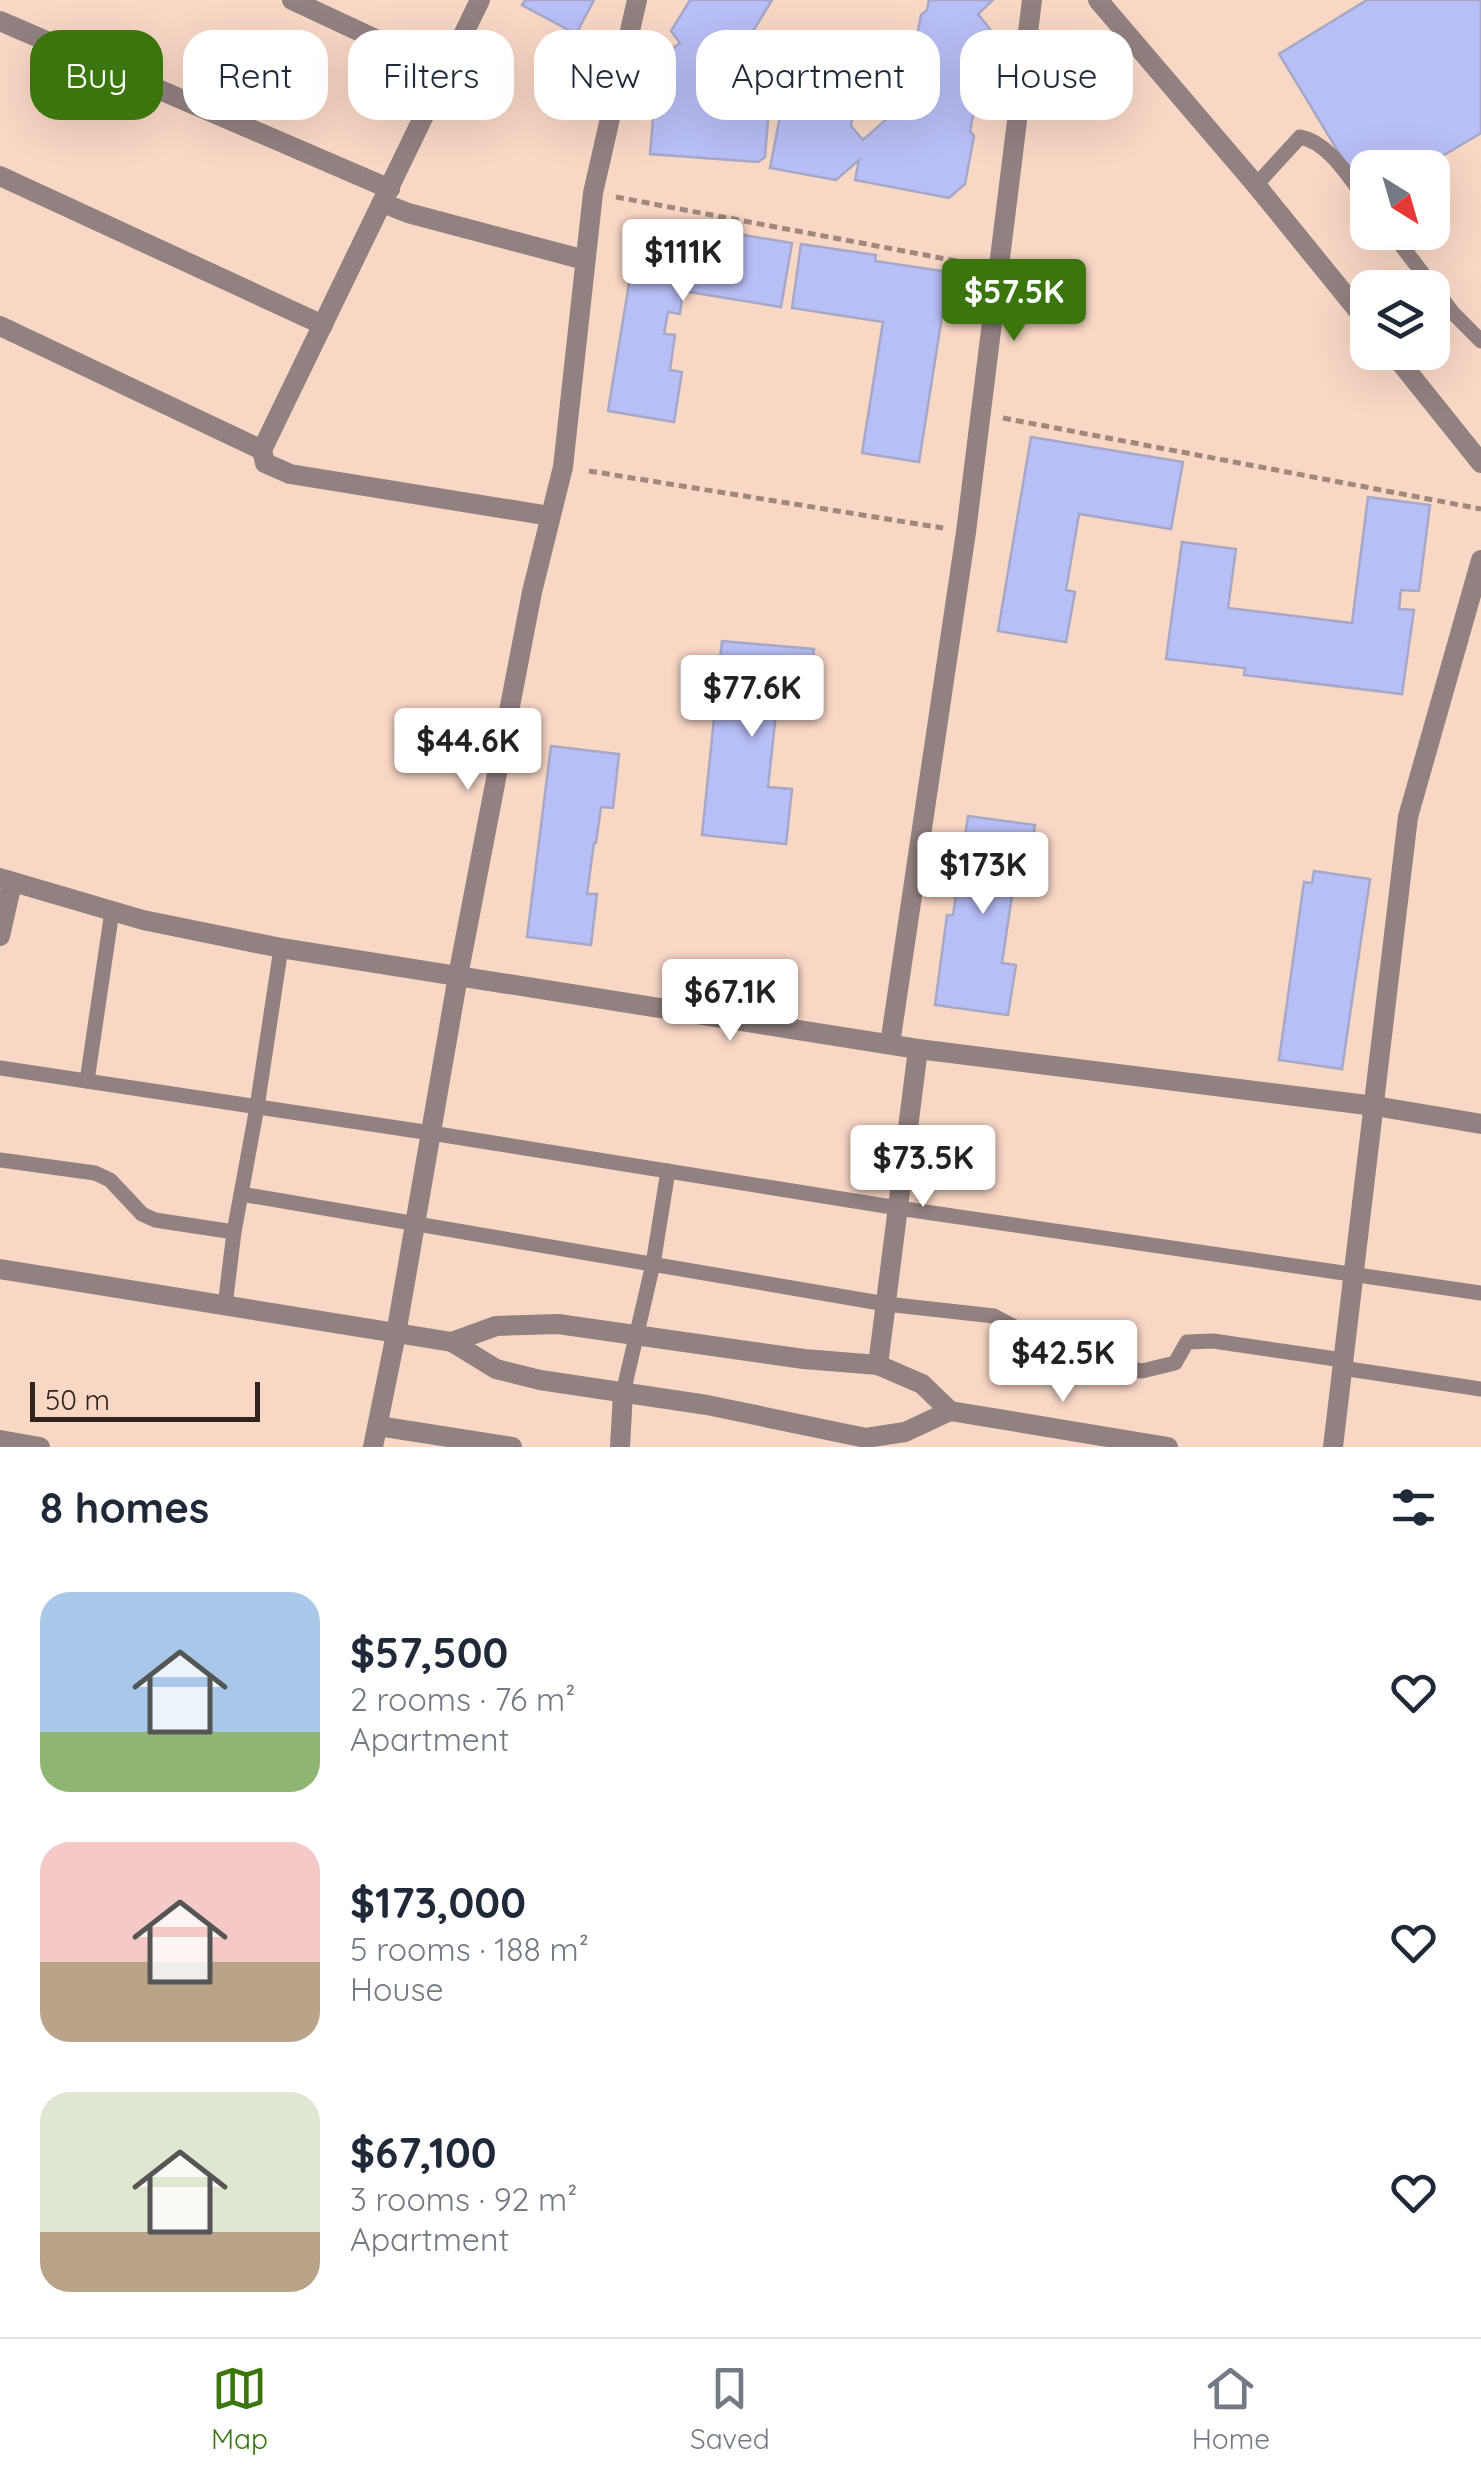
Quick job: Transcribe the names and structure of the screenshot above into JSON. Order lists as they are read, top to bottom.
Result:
{
  "scale_bar": "50 m",
  "north": "bottom right",
  "page": {
    "chip": [
      "Buy",
      "Rent",
      "Filters",
      "New",
      "Apartment",
      "House"
    ],
    "price": [
      "$111K",
      "$57.5K",
      "$77.6K",
      "$44.6K",
      "$173K",
      "$67.1K",
      "$73.5K",
      "$42.5K"
    ],
    "scale": "50 m",
    "heading": "8 homes",
    "list": [
      {
        "name": "$57,500",
        "note": "2 rooms · 76 m² · Apartment"
      },
      {
        "name": "$173,000",
        "note": "5 rooms · 188 m² · House"
      },
      {
        "name": "$67,100",
        "note": "3 rooms · 92 m² · Apartment"
      }
    ],
    "tabs": ["Map", "Saved", "Home"]
  }
}
